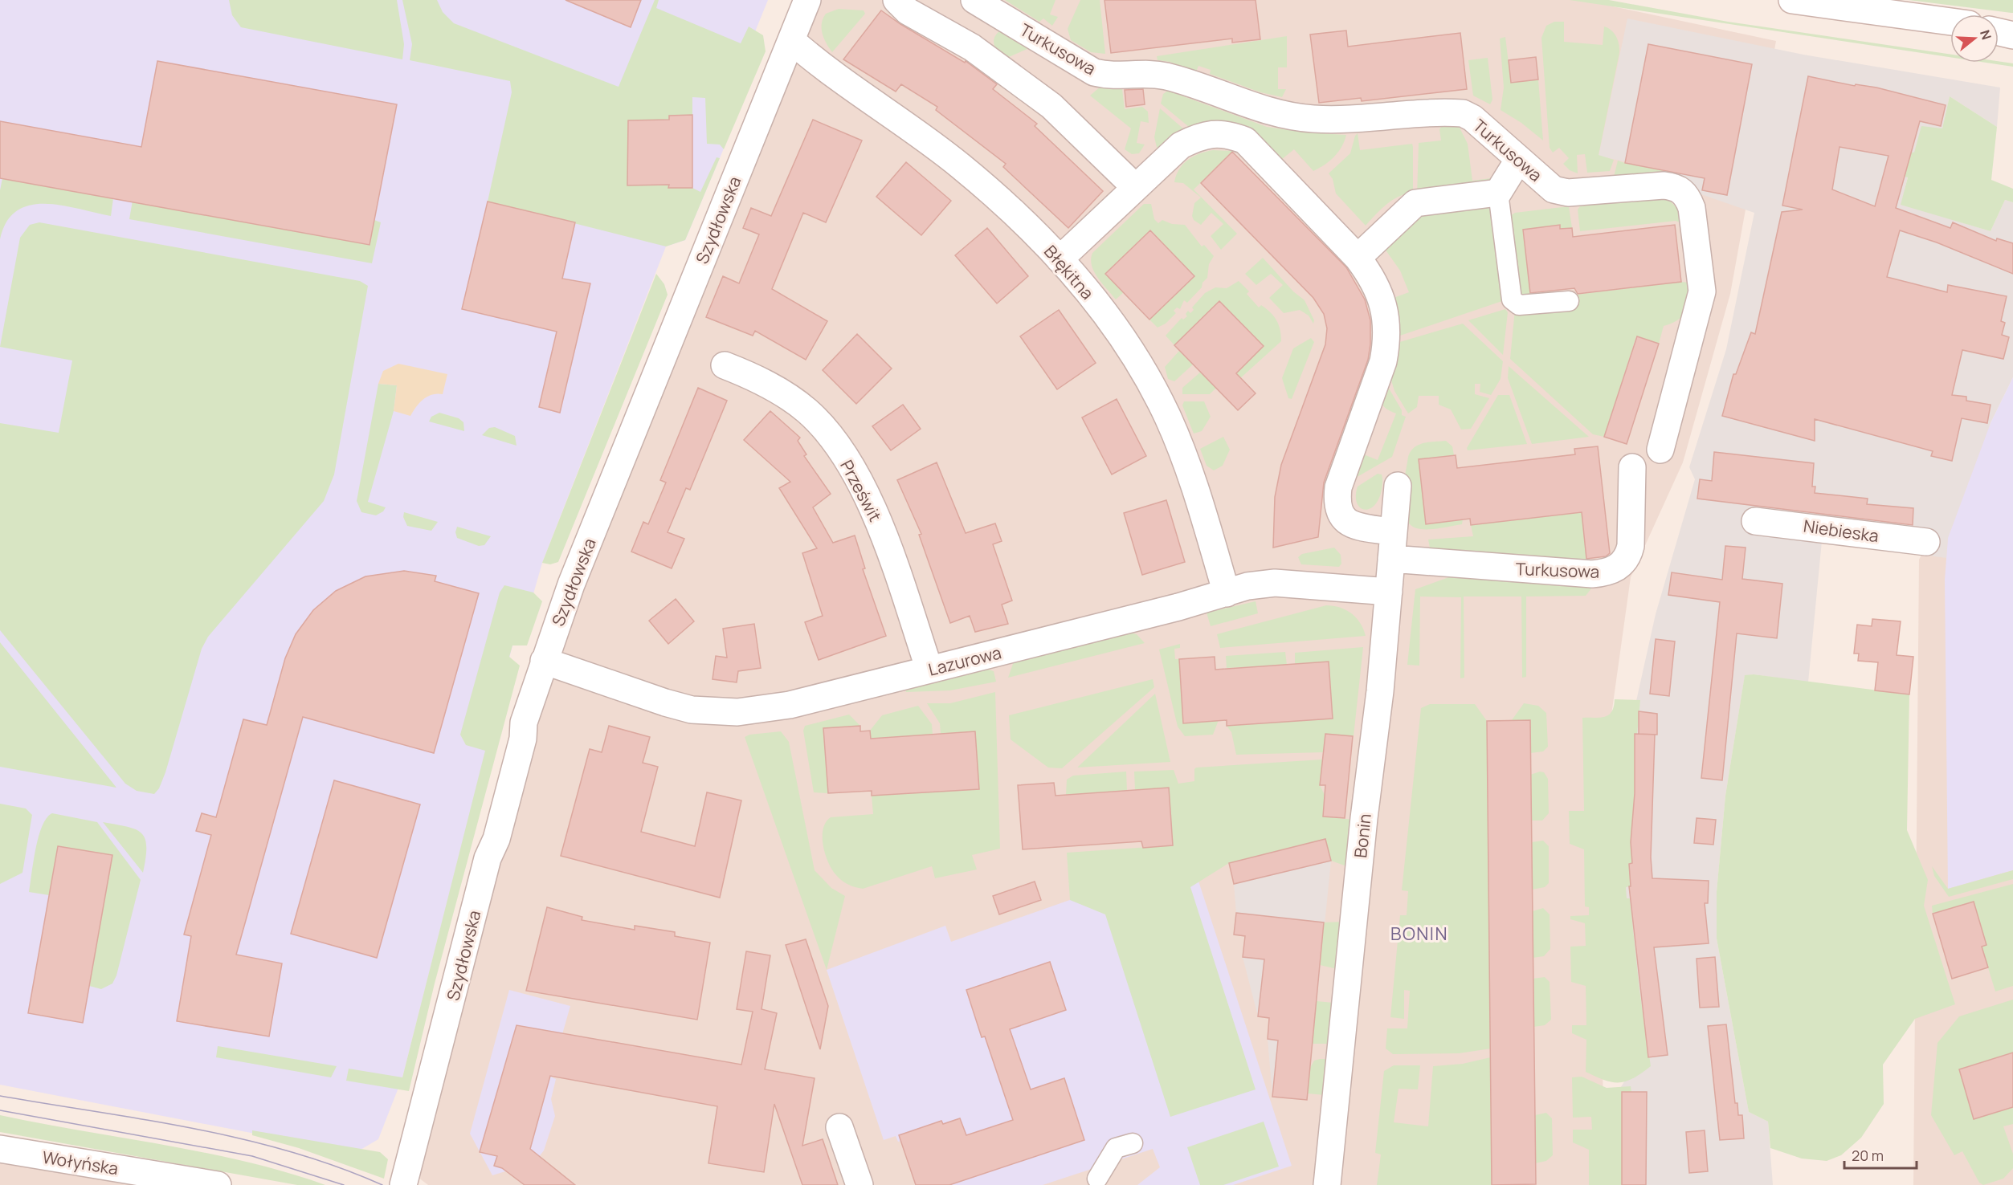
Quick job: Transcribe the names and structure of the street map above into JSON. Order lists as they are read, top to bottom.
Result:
{
  "streets": {
    "street": [
      "Turkusowa",
      "Szydłowska",
      "Błękitna",
      "Prześwit",
      "Niebieska",
      "Lazurowa",
      "Bonin",
      "Wołyńska"
    ]
  },
  "crossings": [
    ["Turkusowa", "Bonin"],
    ["Szydłowska", "Błękitna"],
    ["Szydłowska", "Lazurowa"],
    ["Błękitna", "Lazurowa"],
    ["Prześwit", "Lazurowa"],
    ["Lazurowa", "Bonin"]
  ],
  "districts": ["BONIN"],
  "scale_bar": "20 m",
  "north": "right"
}
